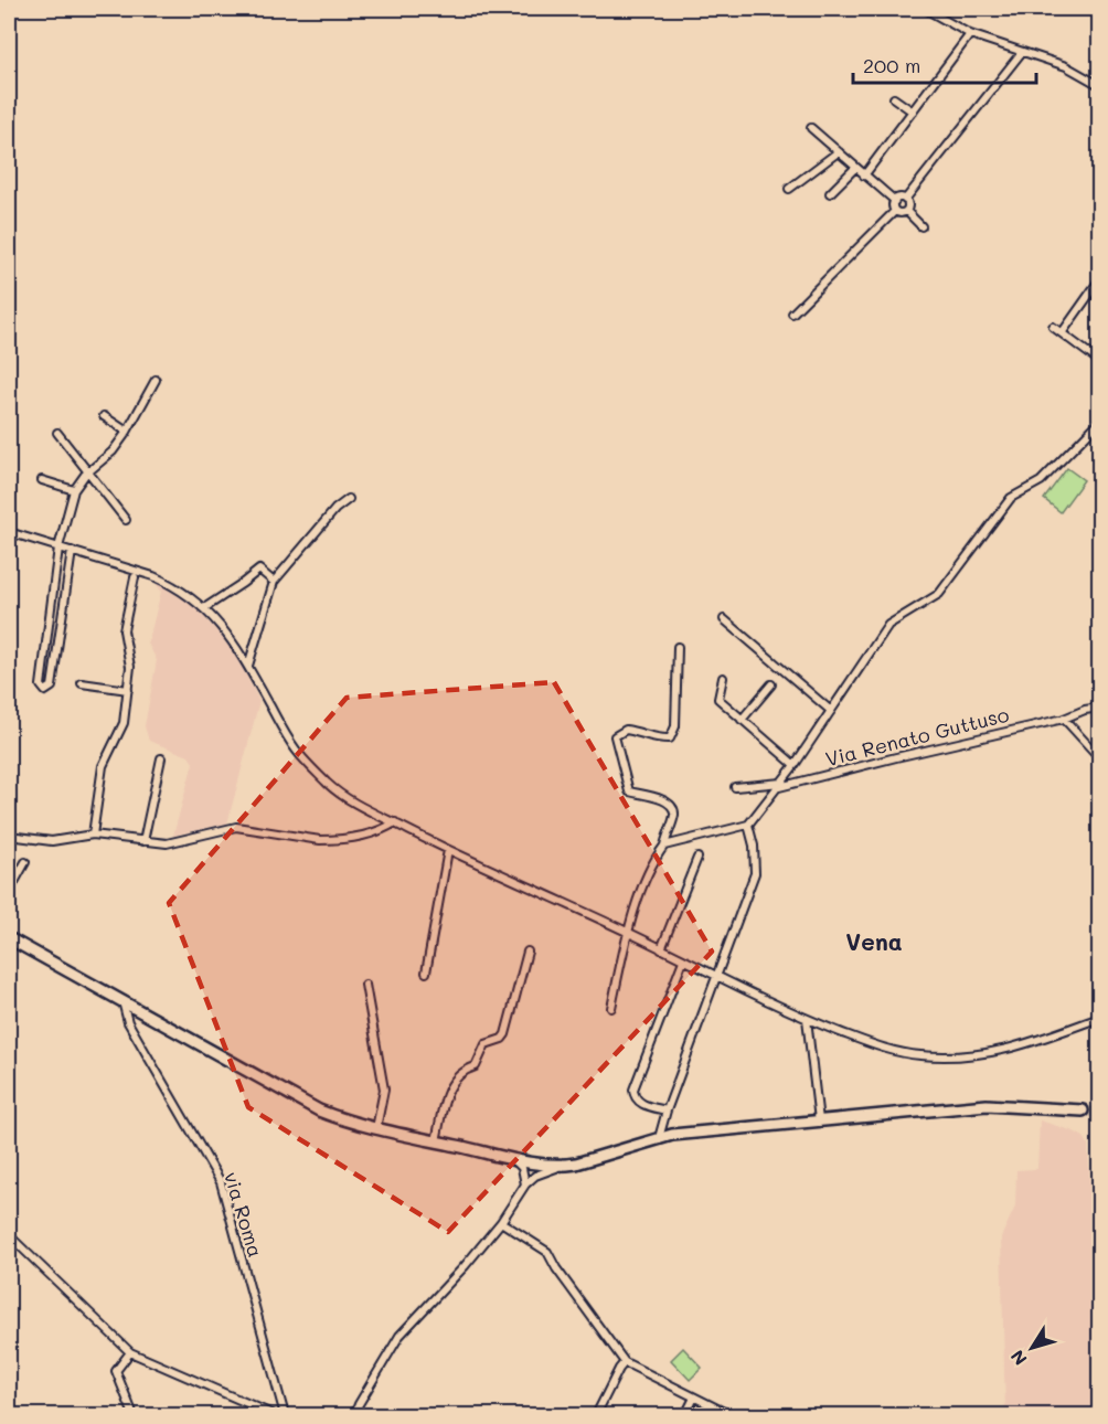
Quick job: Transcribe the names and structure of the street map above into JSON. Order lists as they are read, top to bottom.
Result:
{
  "streets": {
    "street": ["Via Renato Guttuso", "via Roma"]
  },
  "districts": ["Vena"],
  "scale_bar": "200 m",
  "north": "bottom left"
}
